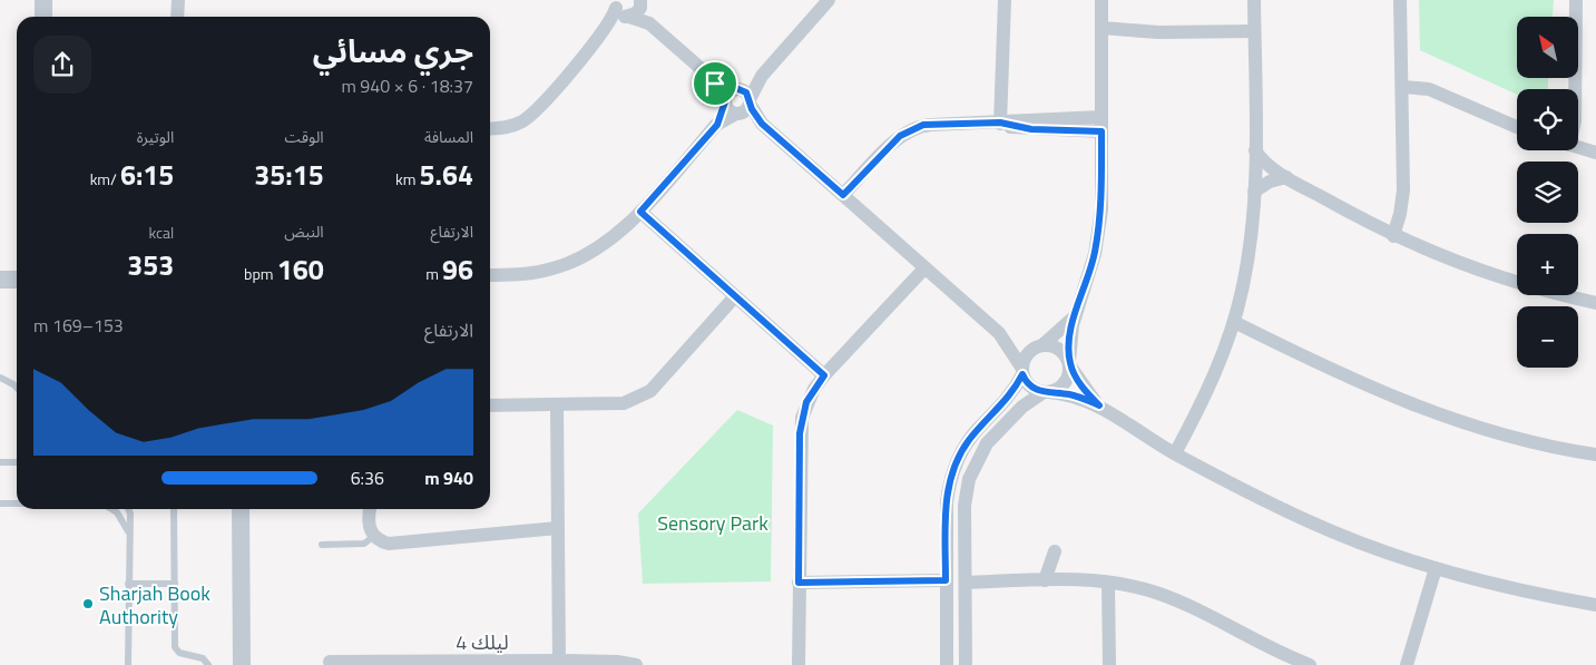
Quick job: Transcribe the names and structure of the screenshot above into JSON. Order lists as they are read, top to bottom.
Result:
{
  "streets": {
    "street": ["ليلك 4"]
  },
  "parks": ["Sensory Park"],
  "places": ["Sharjah Book Authority"],
  "north": "top left",
  "page": {
    "map_buttons": ["+", "−"],
    "heading": ["جري مسائي", "18:37 · 6 × 940 m"],
    "stats": [
      ["المسافة", "5.64 km"],
      ["الوقت", "35:15"],
      ["الوتيرة", "6:15 /km"],
      ["الارتفاع", "96 m"],
      ["النبض", "160 bpm"],
      ["kcal", "353"]
    ],
    "chart": ["الارتفاع", "153–169 m"],
    "list": [
      {
        "name": "940 m",
        "note": "6:36"
      }
    ]
  }
}
